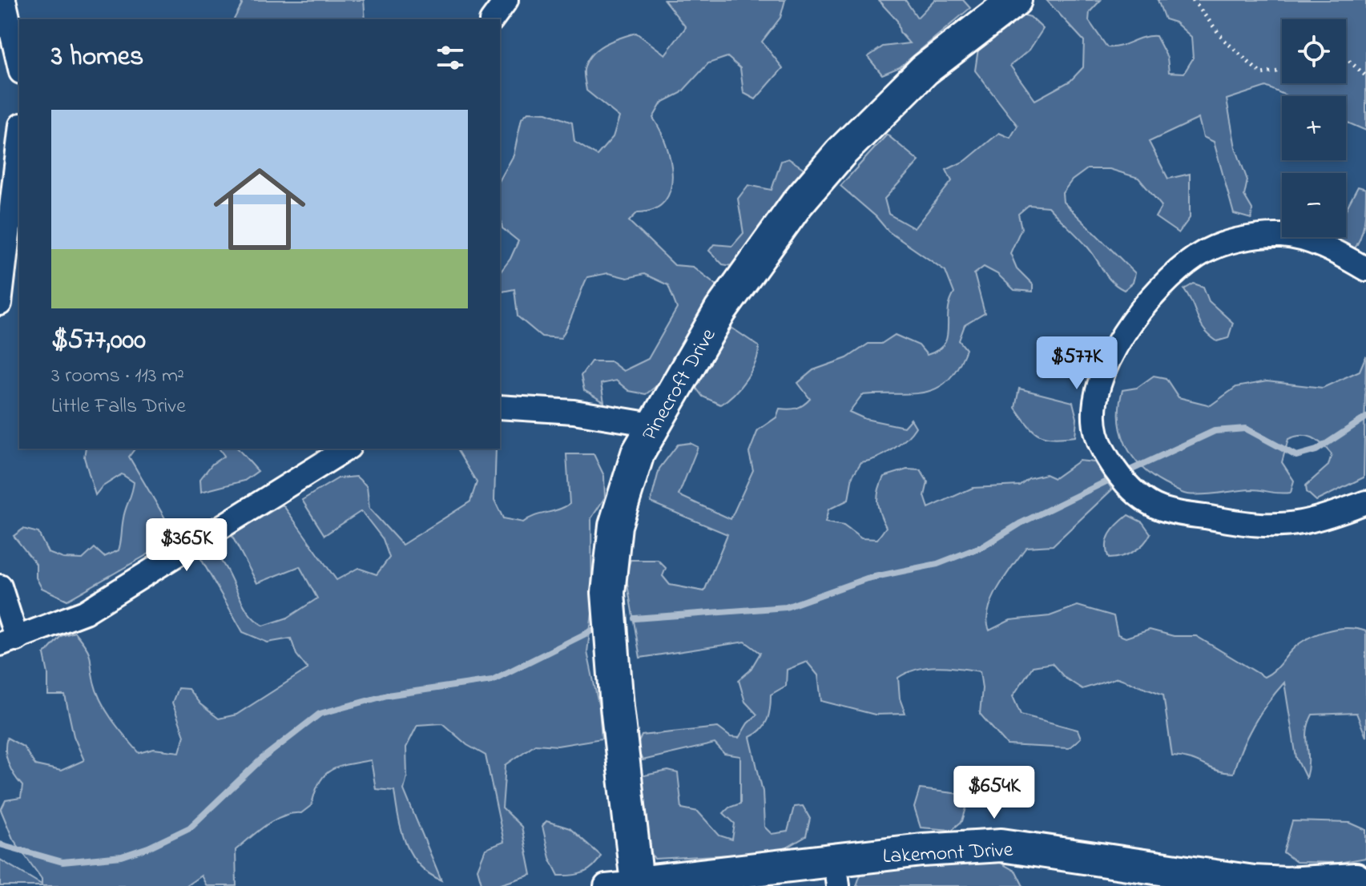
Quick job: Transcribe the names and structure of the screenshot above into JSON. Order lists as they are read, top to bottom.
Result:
{
  "streets": {
    "street": ["Pinecroft Drive", "Lakemont Drive"]
  },
  "crossings": [
    ["Pinecroft Drive", "Lakemont Drive"]
  ],
  "page": {
    "map_buttons": ["+", "−"],
    "heading": "3 homes",
    "list": [
      {
        "name": "$577,000",
        "note": "3 rooms · 113 m² · Little Falls Drive"
      }
    ],
    "price": ["$577K", "$365K", "$654K"]
  }
}
